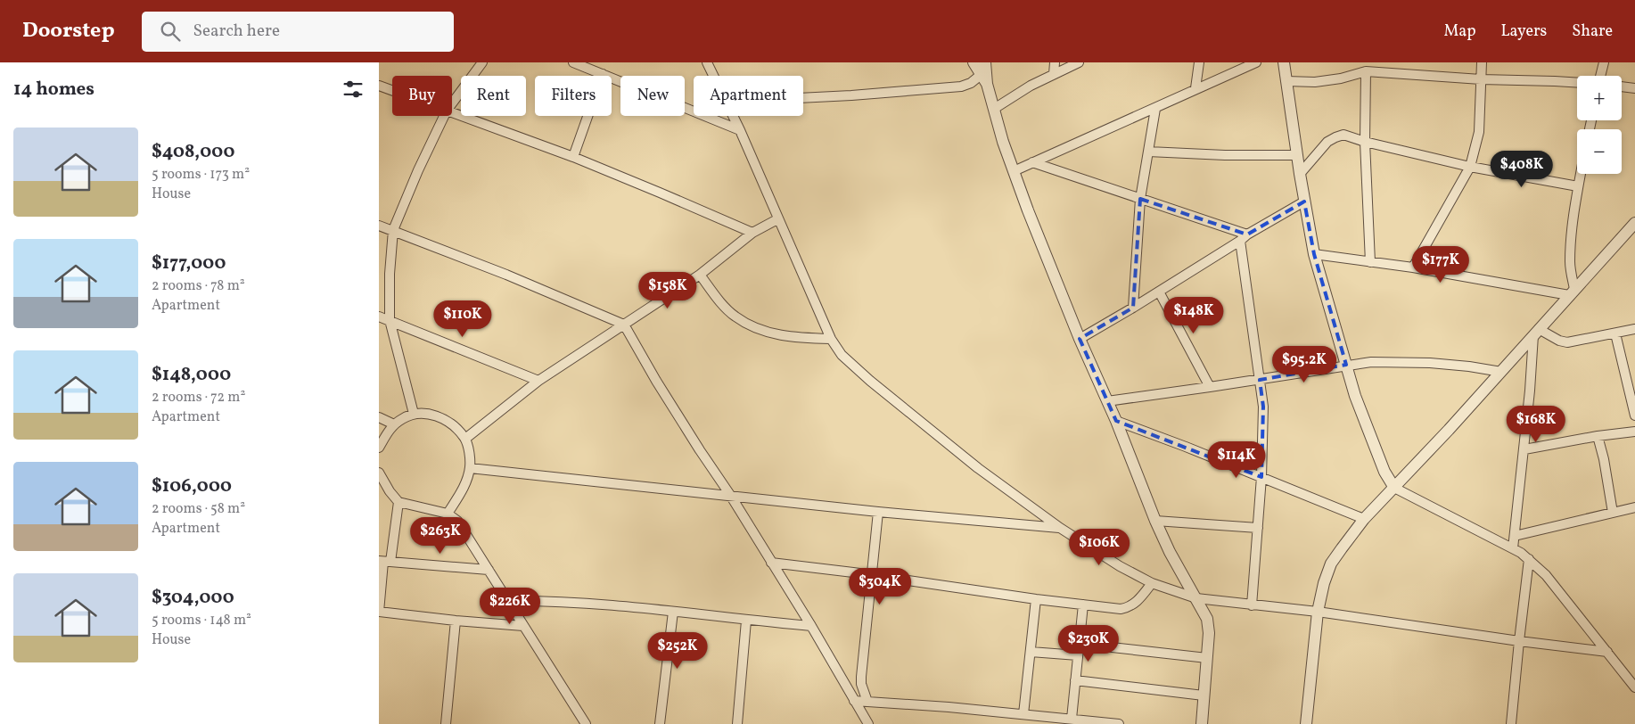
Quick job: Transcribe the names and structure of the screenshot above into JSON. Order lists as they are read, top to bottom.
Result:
{
  "page": {
    "header": "Doorstep",
    "search": "Search here",
    "nav": ["Map", "Layers", "Share"],
    "heading": "14 homes",
    "map_buttons": ["+", "−"],
    "chip": [
      "Buy",
      "Rent",
      "Filters",
      "New",
      "Apartment"
    ],
    "list": [
      {
        "name": "$408,000",
        "note": "5 rooms · 173 m² · House"
      },
      {
        "name": "$177,000",
        "note": "2 rooms · 78 m² · Apartment"
      },
      {
        "name": "$148,000",
        "note": "2 rooms · 72 m² · Apartment"
      },
      {
        "name": "$106,000",
        "note": "2 rooms · 58 m² · Apartment"
      },
      {
        "name": "$304,000",
        "note": "5 rooms · 148 m² · House"
      }
    ],
    "price": [
      "$408K",
      "$177K",
      "$158K",
      "$148K",
      "$110K",
      "$95.2K",
      "$168K",
      "$114K",
      "$263K",
      "$106K",
      "$304K",
      "$226K",
      "$230K",
      "$252K"
    ]
  }
}
